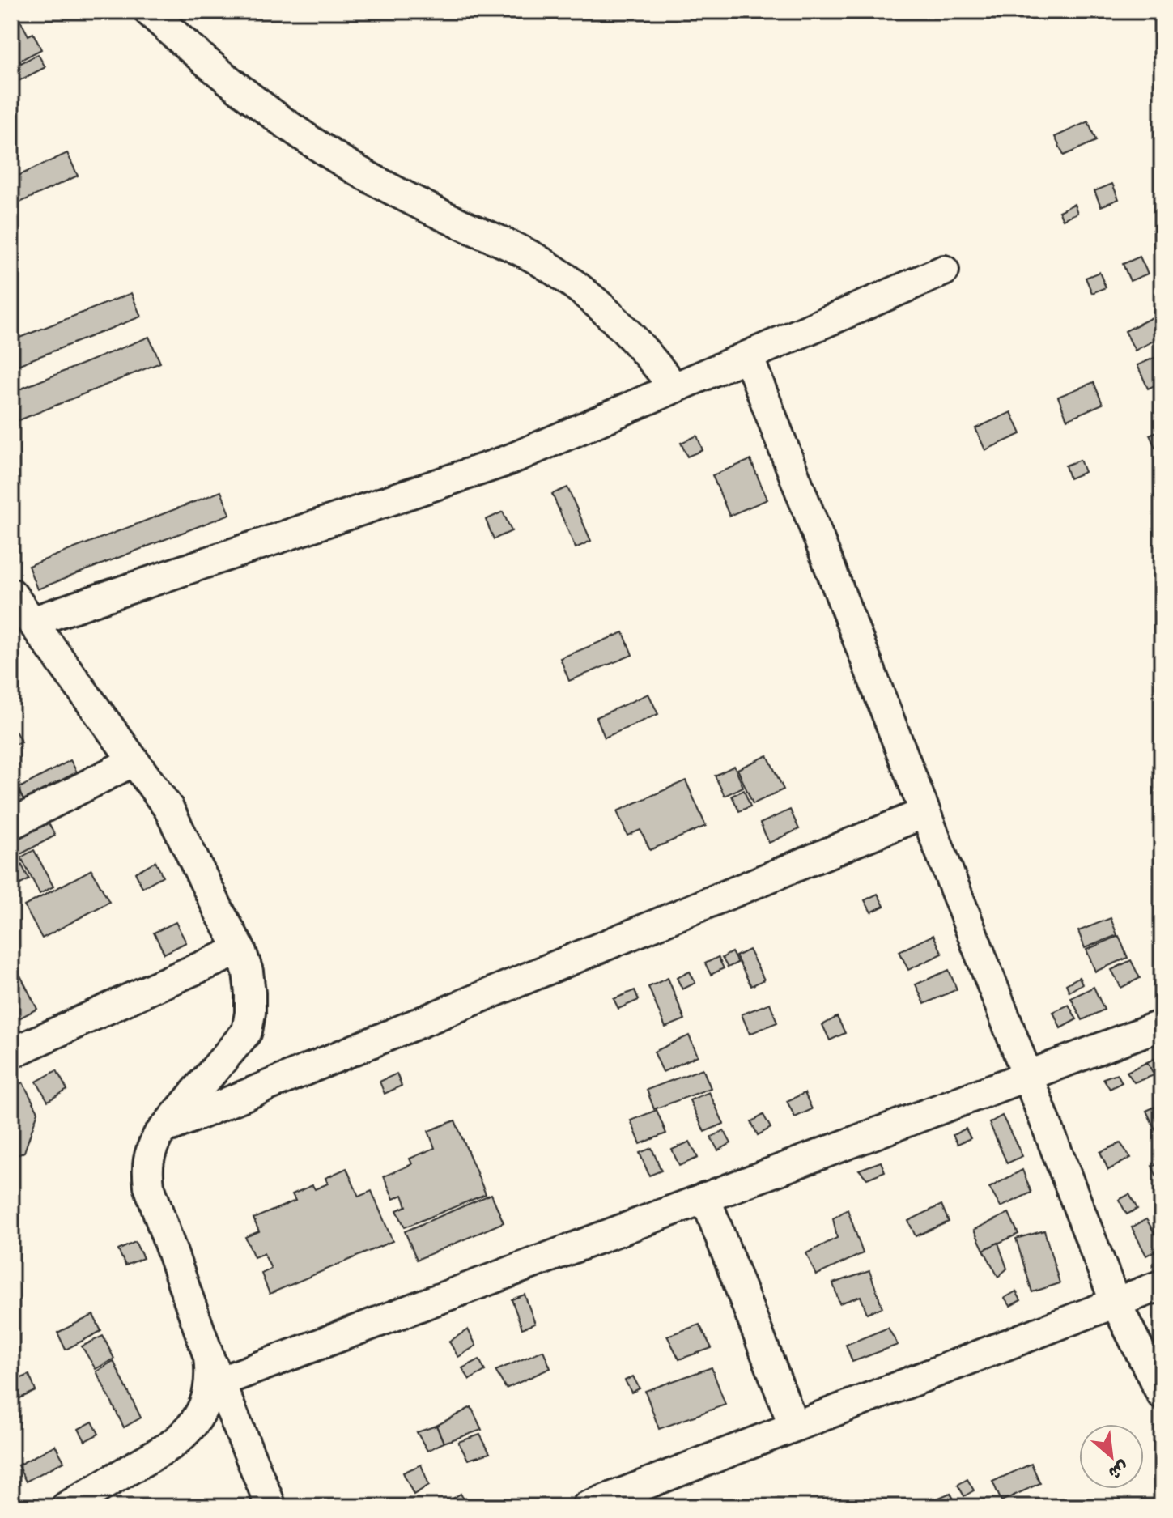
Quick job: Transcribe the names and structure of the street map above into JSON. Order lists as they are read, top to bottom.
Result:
{
  "north": "bottom right"
}
